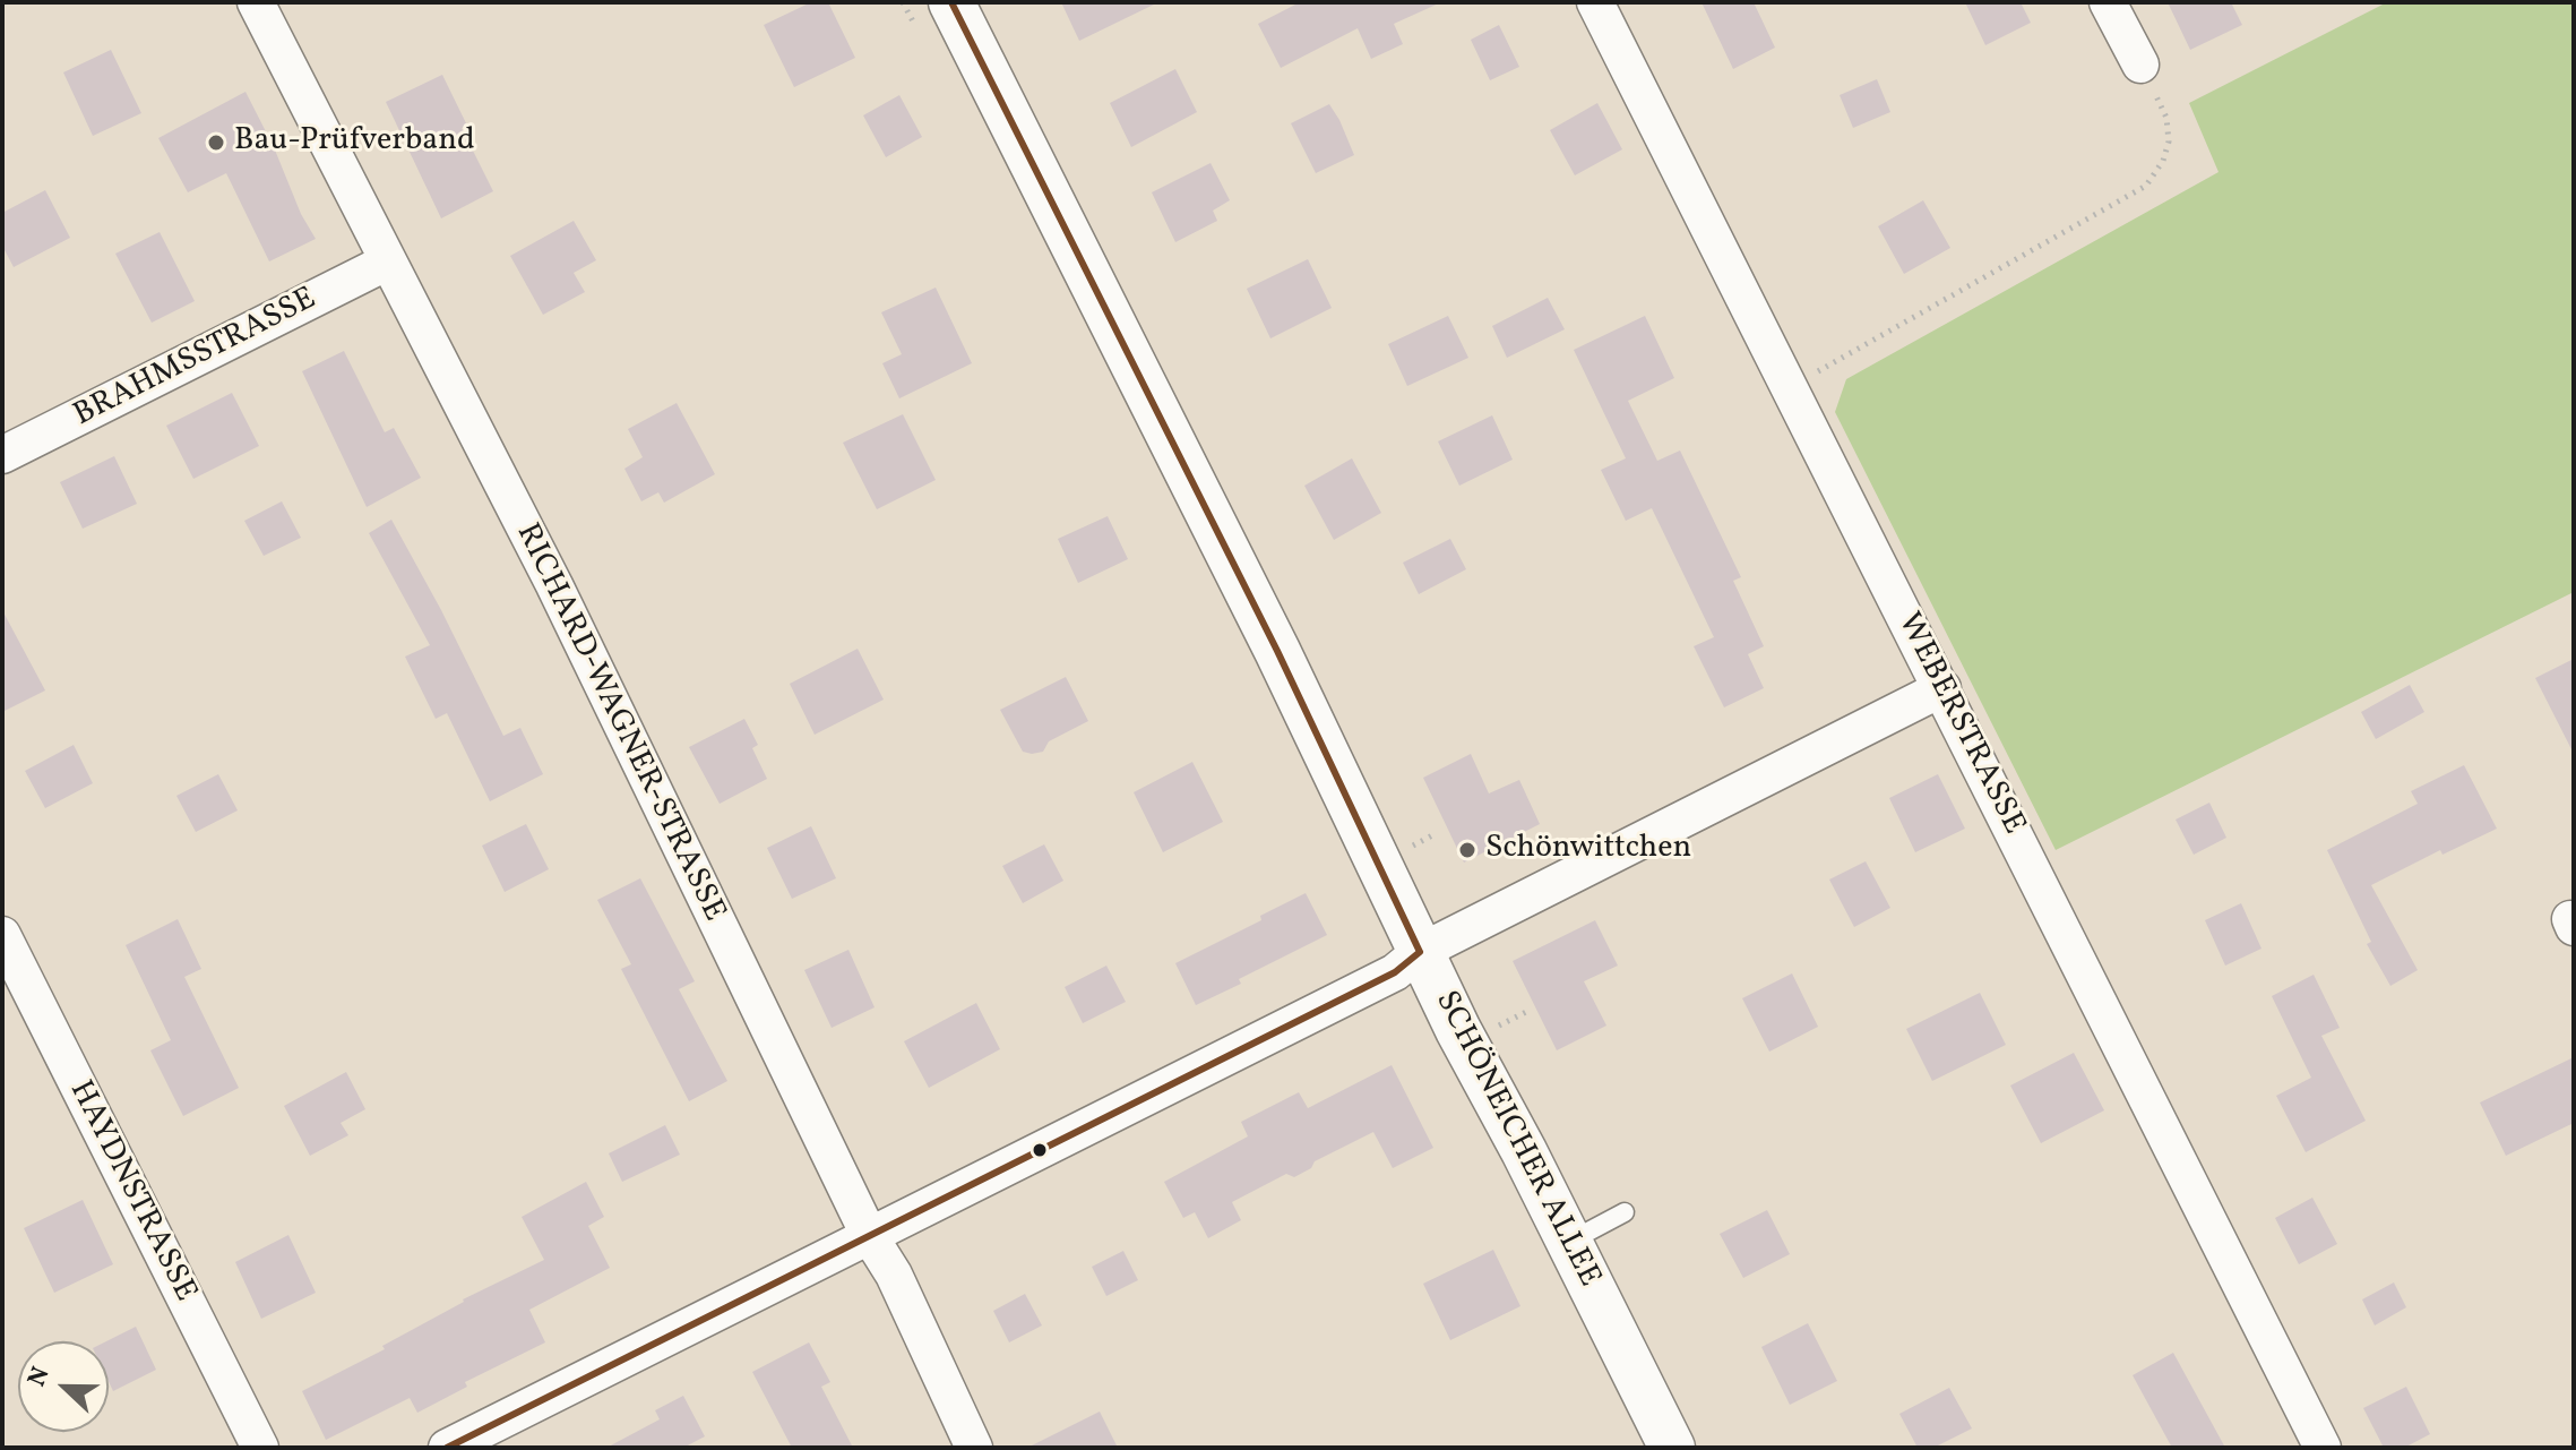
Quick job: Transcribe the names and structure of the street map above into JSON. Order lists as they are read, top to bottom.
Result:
{
  "streets": {
    "street": [
      "BRAHMSSTRASSE",
      "RICHARD-WAGNER-STRASSE",
      "WEBERSTRASSE",
      "SCHÖNEICHER ALLEE",
      "HAYDNSTRASSE"
    ]
  },
  "crossings": [
    ["BRAHMSSTRASSE", "RICHARD-WAGNER-STRASSE"]
  ],
  "places": ["Bau-Prüfverband", "Schönwittchen"],
  "north": "left"
}
